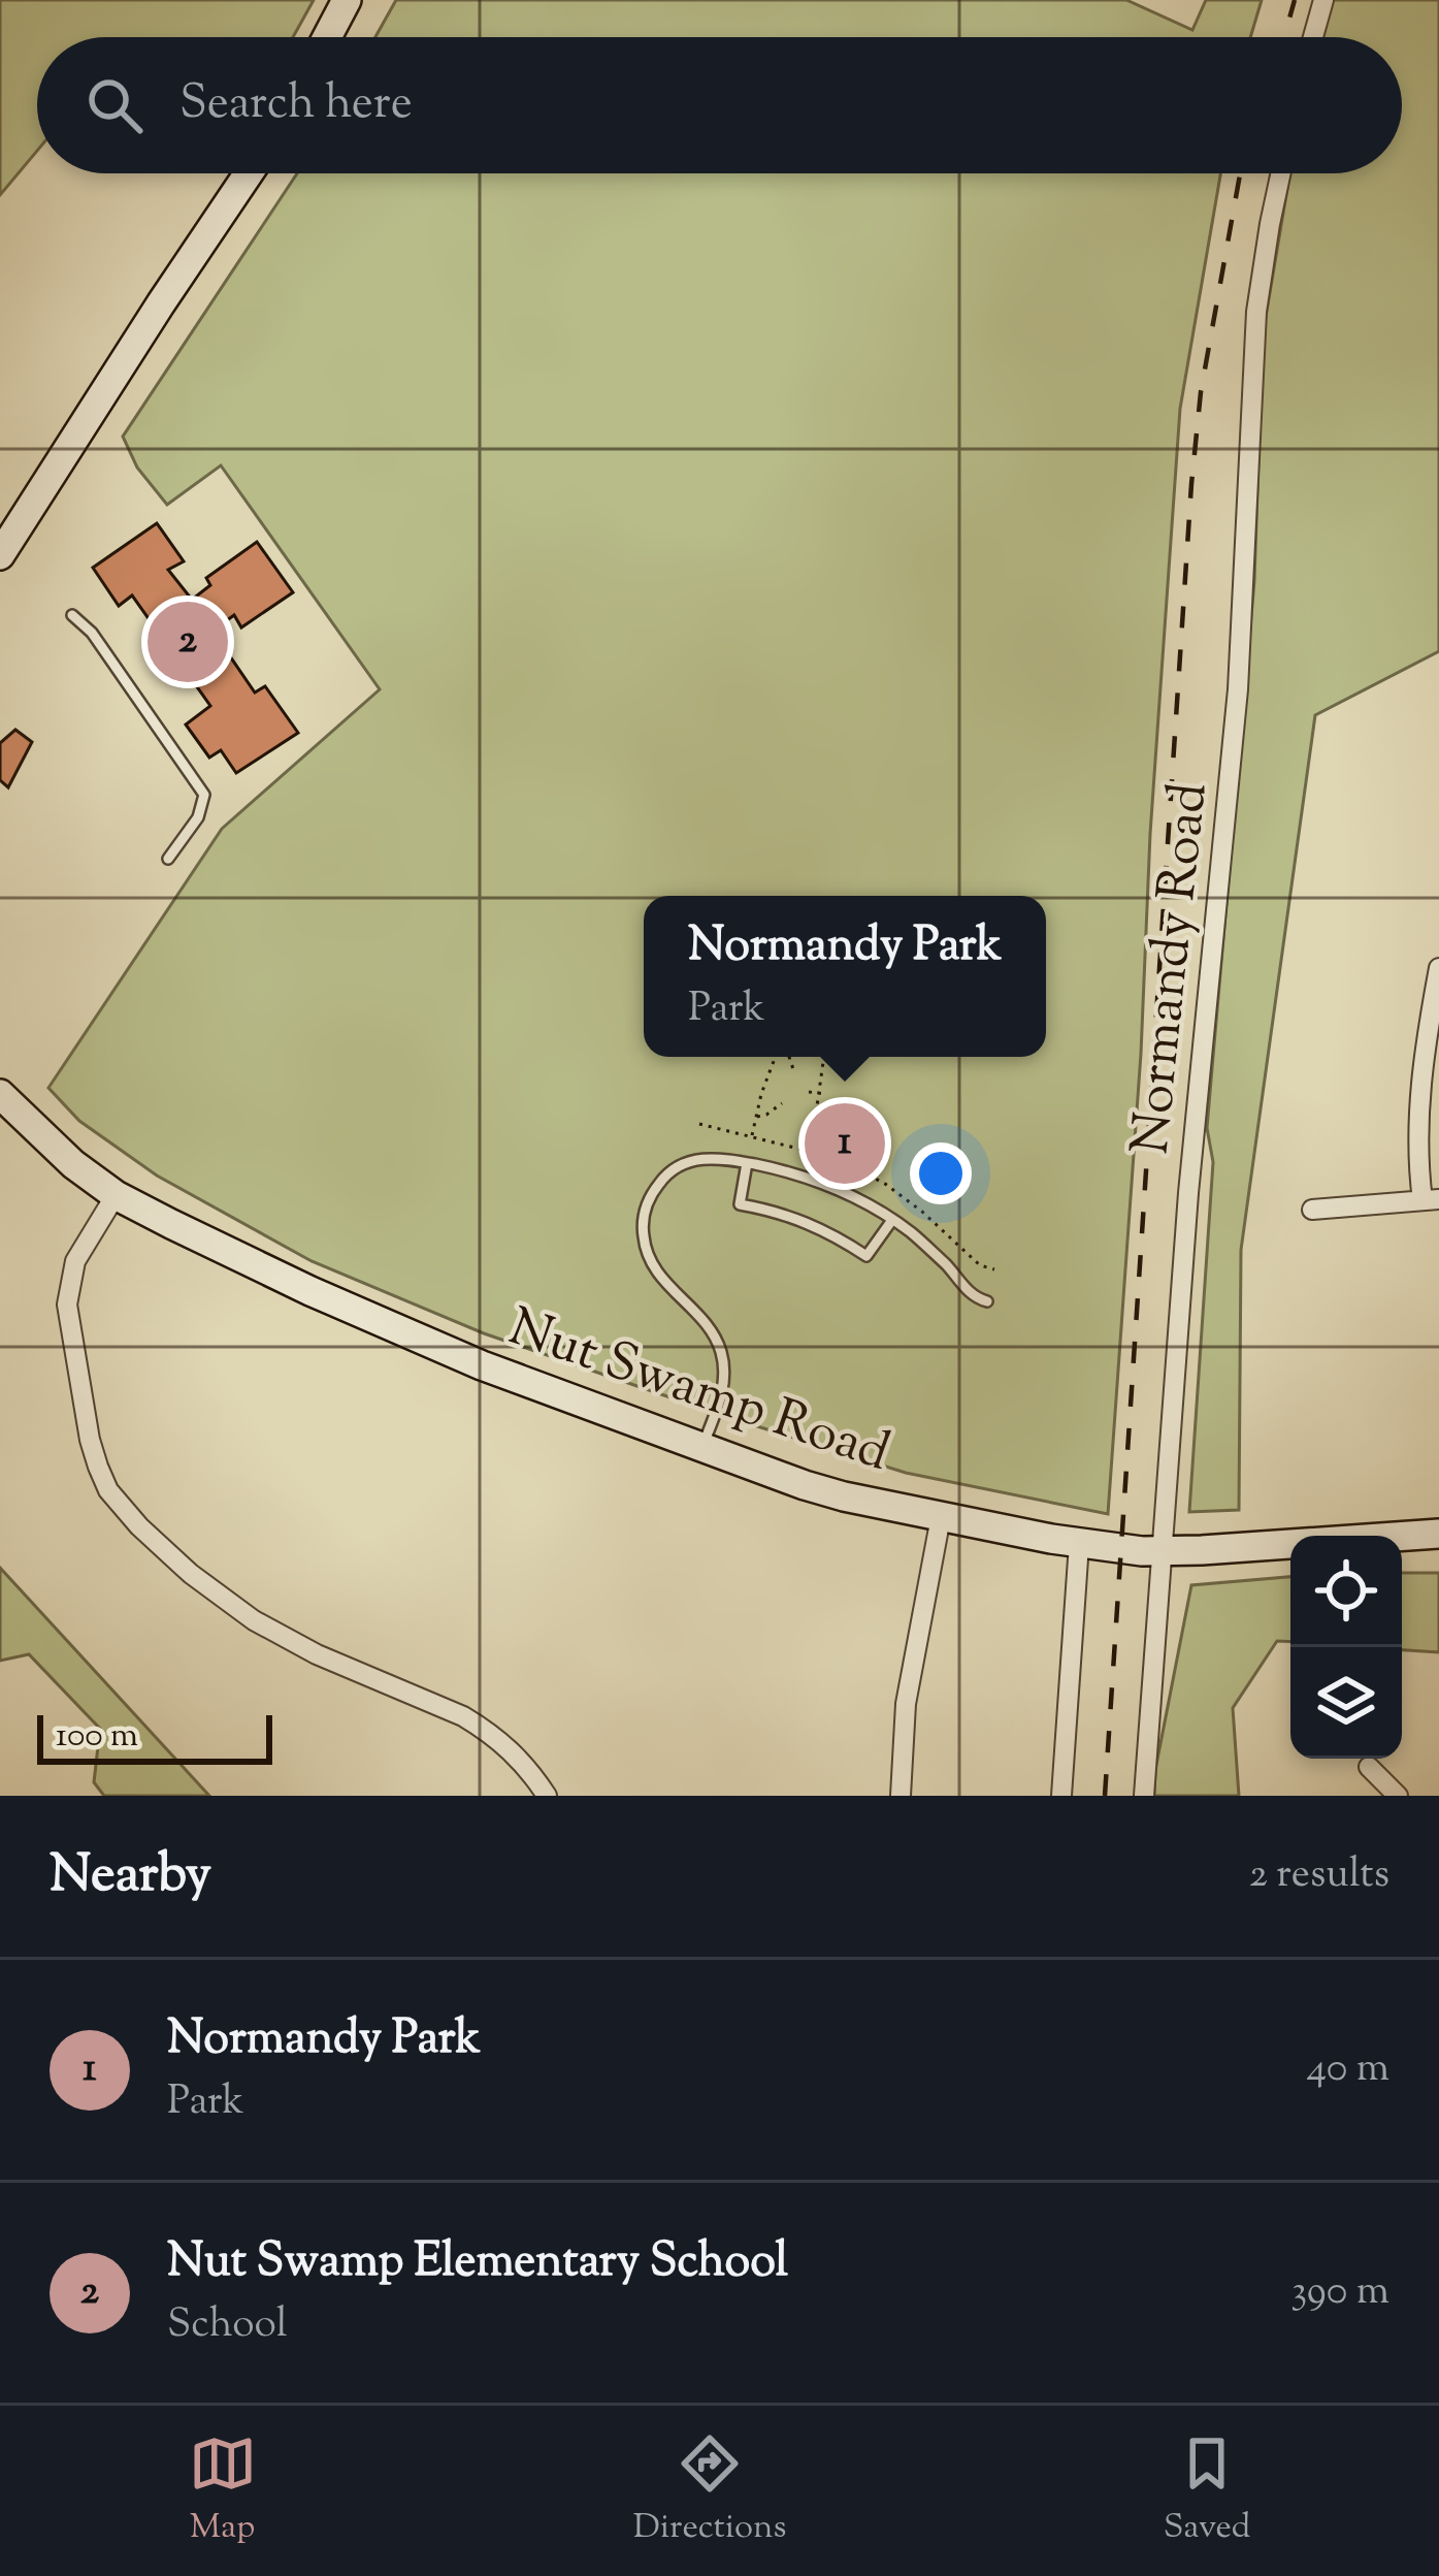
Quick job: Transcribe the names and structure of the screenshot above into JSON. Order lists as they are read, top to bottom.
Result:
{
  "streets": {
    "main road": ["Nut Swamp Road"],
    "street": ["Normandy Road"]
  },
  "crossings": [
    ["Normandy Road", "Nut Swamp Road"]
  ],
  "scale_bar": "100 m",
  "page": {
    "search": "Search here",
    "pins": ["2", "1"],
    "popup": ["Normandy Park", "Park"],
    "scale": "100 m",
    "heading": ["Nearby", "2 results"],
    "list": [
      {
        "mark": "1",
        "name": "Normandy Park",
        "note": "Park",
        "value": "40 m"
      },
      {
        "mark": "2",
        "name": "Nut Swamp Elementary School",
        "note": "School",
        "value": "390 m"
      }
    ],
    "nav": ["Map", "Directions", "Saved"]
  }
}
